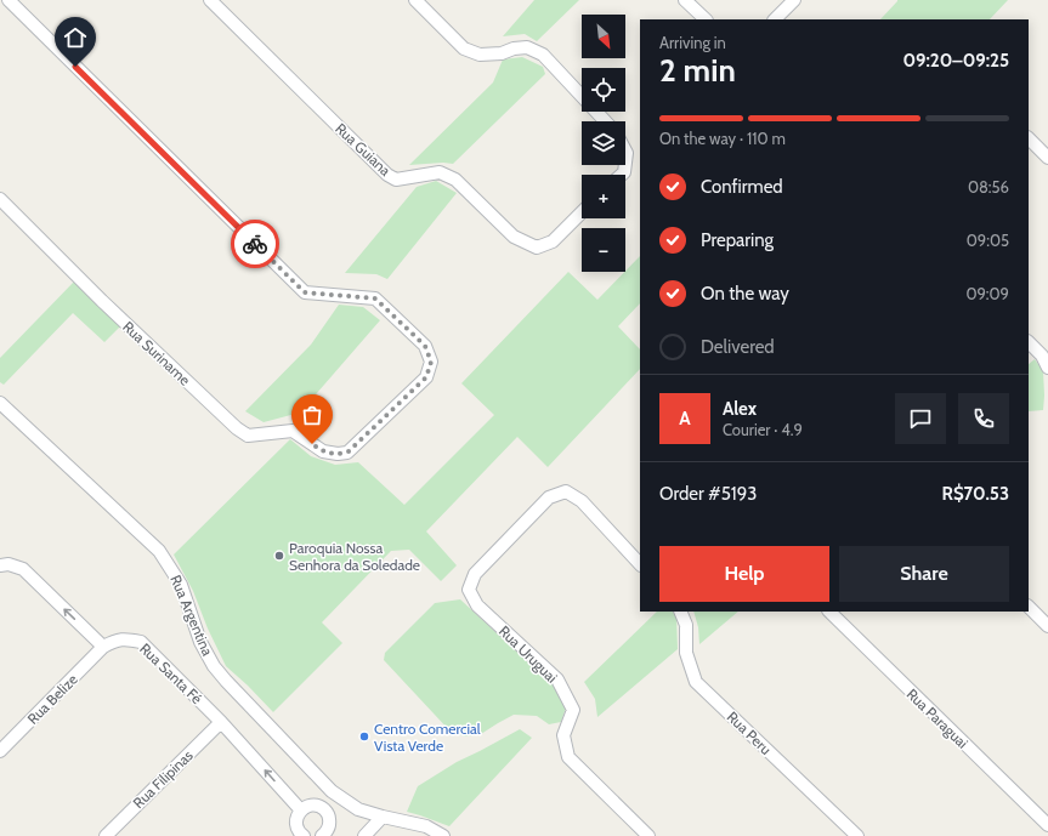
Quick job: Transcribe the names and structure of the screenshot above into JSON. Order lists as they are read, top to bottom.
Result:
{
  "streets": {
    "street": [
      "Rua Guiana",
      "Rua Suriname",
      "Rua Argentina",
      "Rua Uruguai",
      "Rua Santa Fé",
      "Rua Belize",
      "Rua Paraguai",
      "Rua Peru",
      "Rua Filipinas"
    ]
  },
  "crossings": [
    ["Rua Santa Fé", "Rua Belize"],
    ["Rua Santa Fé", "Rua Filipinas"]
  ],
  "one_way": ["Rua Santa Fé"],
  "places": ["Paroquia Nossa Senhora da Soledade", "Centro Comercial Vista Verde"],
  "north": "bottom right",
  "page": {
    "map_buttons": ["+", "−"],
    "heading": ["2 min", "Arriving in", "09:20–09:25"],
    "panel": [
      "Alex",
      "Courier · 4.9",
      "Order #5193",
      "R$70.53"
    ],
    "bar": "On the way · 110 m",
    "list": [
      ["Confirmed", "08:56"],
      ["Preparing", "09:05"],
      ["On the way", "09:09"],
      "Delivered"
    ],
    "round": "A",
    "buttons": ["Help", "Share"]
  }
}
